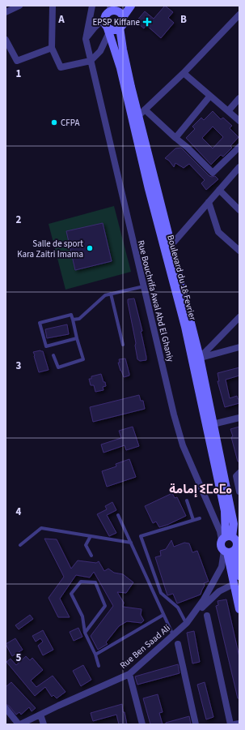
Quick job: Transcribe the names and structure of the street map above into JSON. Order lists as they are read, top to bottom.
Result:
{
  "streets": {
    "main road": ["Boulevard du 18 Fevrier"],
    "street": ["Rue Bouchrifa Awal Abd El Ghaniy", "Rue Ben Saad Ali"]
  },
  "crossings": [
    ["Boulevard du 18 Fevrier", "Rue Bouchrifa Awal Abd El Ghaniy"],
    ["Boulevard du 18 Fevrier", "Rue Ben Saad Ali"],
    ["Rue Bouchrifa Awal Abd El Ghaniy", "Rue Ben Saad Ali"]
  ],
  "districts": ["إمامة ⵉⵎⴰⵎⴰ"],
  "places": {
    "health": ["EPSP Kiffane"],
    "other": ["CFPA", "Salle de sport Kara Zaitri Imama"]
  },
  "grid": {
    "columns": ["A", "B"],
    "rows": [
      "1",
      "2",
      "3",
      "4",
      "5"
    ]
  }
}
